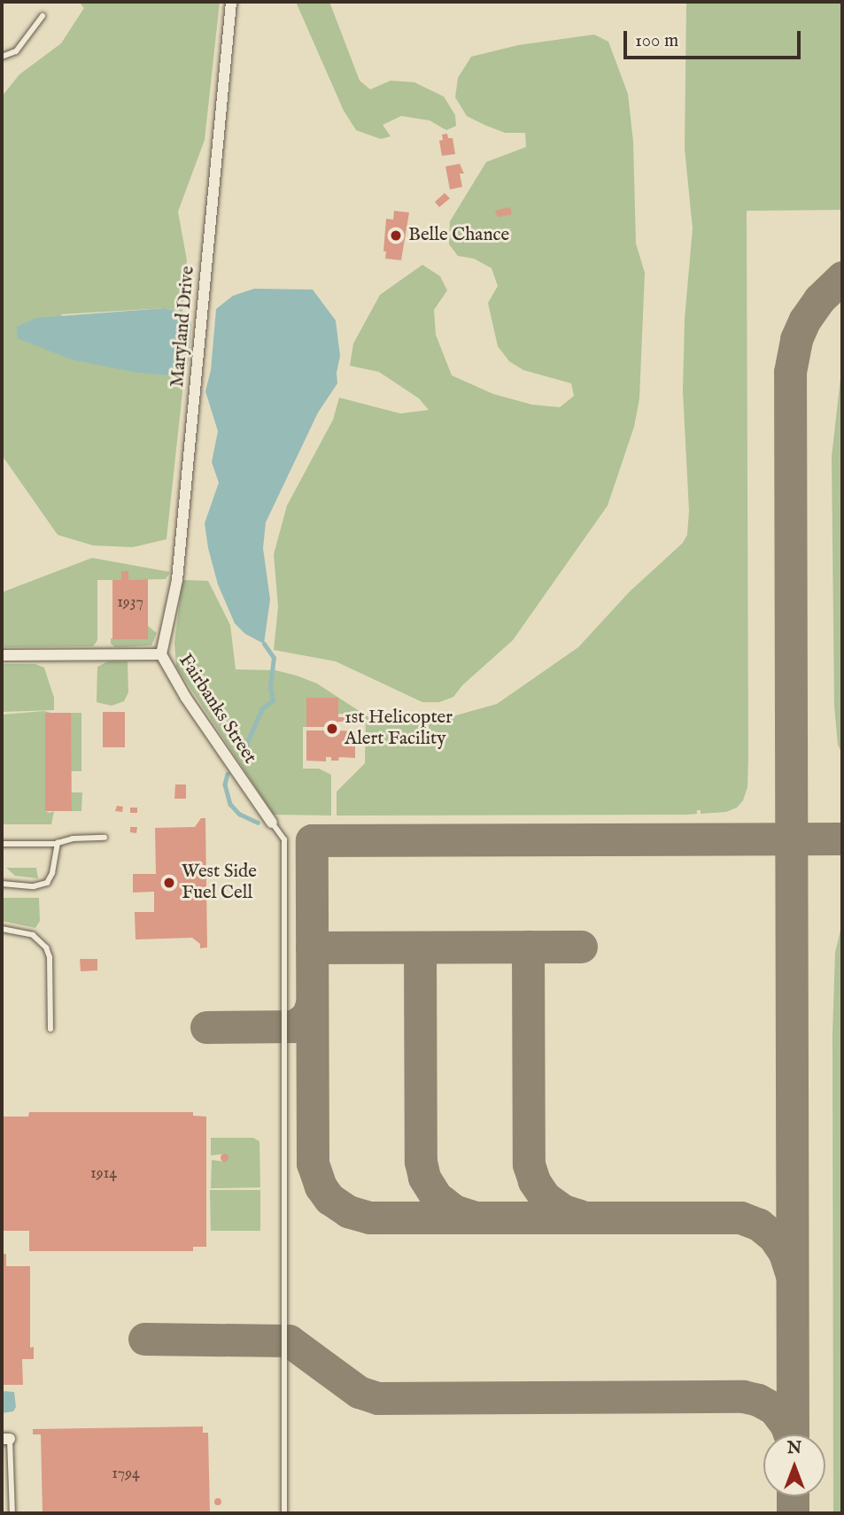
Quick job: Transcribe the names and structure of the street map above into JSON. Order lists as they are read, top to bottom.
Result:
{
  "streets": {
    "street": ["Maryland Drive", "Fairbanks Street"]
  },
  "crossings": [
    ["Maryland Drive", "Fairbanks Street"]
  ],
  "places": ["Belle Chance", "1st Helicopter Alert Facility", "West Side Fuel Cell"],
  "house_numbers": ["1937", "1914", "1794"],
  "scale_bar": "100 m",
  "north": "top"
}
